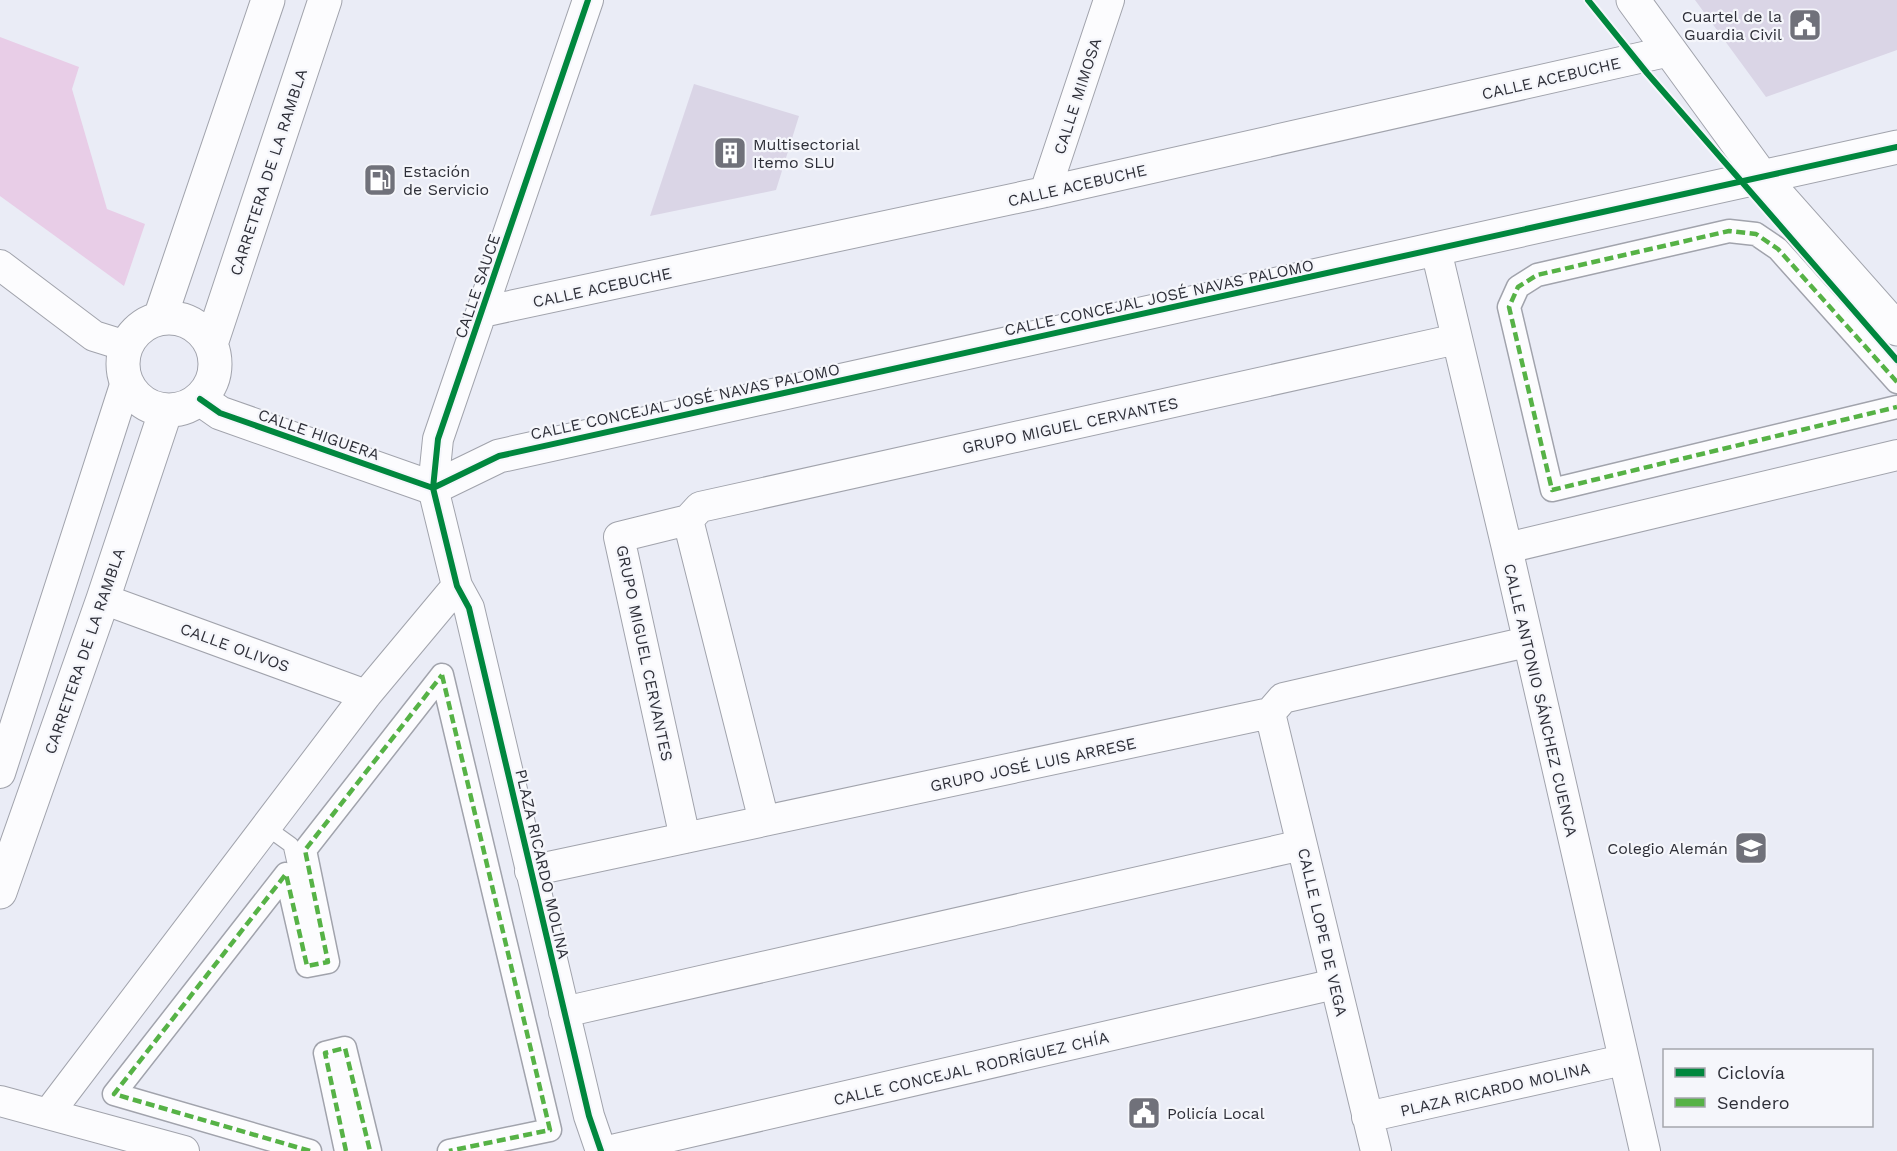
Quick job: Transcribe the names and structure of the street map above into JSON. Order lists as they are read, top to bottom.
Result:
{
  "streets": {
    "street": [
      "CALLE ACEBUCHE",
      "CALLE MIMOSA",
      "CARRETERA DE LA RAMBLA",
      "CALLE SAUCE",
      "CALLE CONCEJAL JOSÉ NAVAS PALOMO",
      "GRUPO MIGUEL CERVANTES",
      "CALLE HIGUERA",
      "CALLE OLIVOS",
      "CALLE ANTONIO SÁNCHEZ CUENCA",
      "GRUPO JOSÉ LUIS ARRESE",
      "PLAZA RICARDO MOLINA",
      "CALLE LOPE DE VEGA",
      "CALLE CONCEJAL RODRÍGUEZ CHÍA"
    ]
  },
  "crossings": [
    ["CALLE ACEBUCHE", "CALLE MIMOSA"],
    ["CALLE ACEBUCHE", "CALLE SAUCE"],
    ["CARRETERA DE LA RAMBLA", "CALLE HIGUERA"],
    ["CARRETERA DE LA RAMBLA", "CALLE OLIVOS"],
    ["CALLE SAUCE", "CALLE CONCEJAL JOSÉ NAVAS PALOMO"],
    ["CALLE SAUCE", "CALLE HIGUERA"],
    ["CALLE SAUCE", "PLAZA RICARDO MOLINA"],
    ["CALLE CONCEJAL JOSÉ NAVAS PALOMO", "CALLE HIGUERA"],
    ["CALLE CONCEJAL JOSÉ NAVAS PALOMO", "CALLE ANTONIO SÁNCHEZ CUENCA"],
    ["GRUPO MIGUEL CERVANTES", "CALLE ANTONIO SÁNCHEZ CUENCA"],
    ["GRUPO MIGUEL CERVANTES", "GRUPO JOSÉ LUIS ARRESE"],
    ["CALLE ANTONIO SÁNCHEZ CUENCA", "GRUPO JOSÉ LUIS ARRESE"],
    ["CALLE ANTONIO SÁNCHEZ CUENCA", "PLAZA RICARDO MOLINA"],
    ["GRUPO JOSÉ LUIS ARRESE", "PLAZA RICARDO MOLINA"],
    ["GRUPO JOSÉ LUIS ARRESE", "CALLE LOPE DE VEGA"],
    ["PLAZA RICARDO MOLINA", "CALLE LOPE DE VEGA"],
    ["CALLE LOPE DE VEGA", "CALLE CONCEJAL RODRÍGUEZ CHÍA"]
  ],
  "places": {
    "public building": ["Cuartel de la Guardia Civil", "Policía Local"],
    "building": ["Multisectorial Itemo SLU"],
    "fuel station": ["Estación de Servicio"],
    "school or university": ["Colegio Alemán"]
  },
  "legend": ["Ciclovía", "Sendero"]
}
